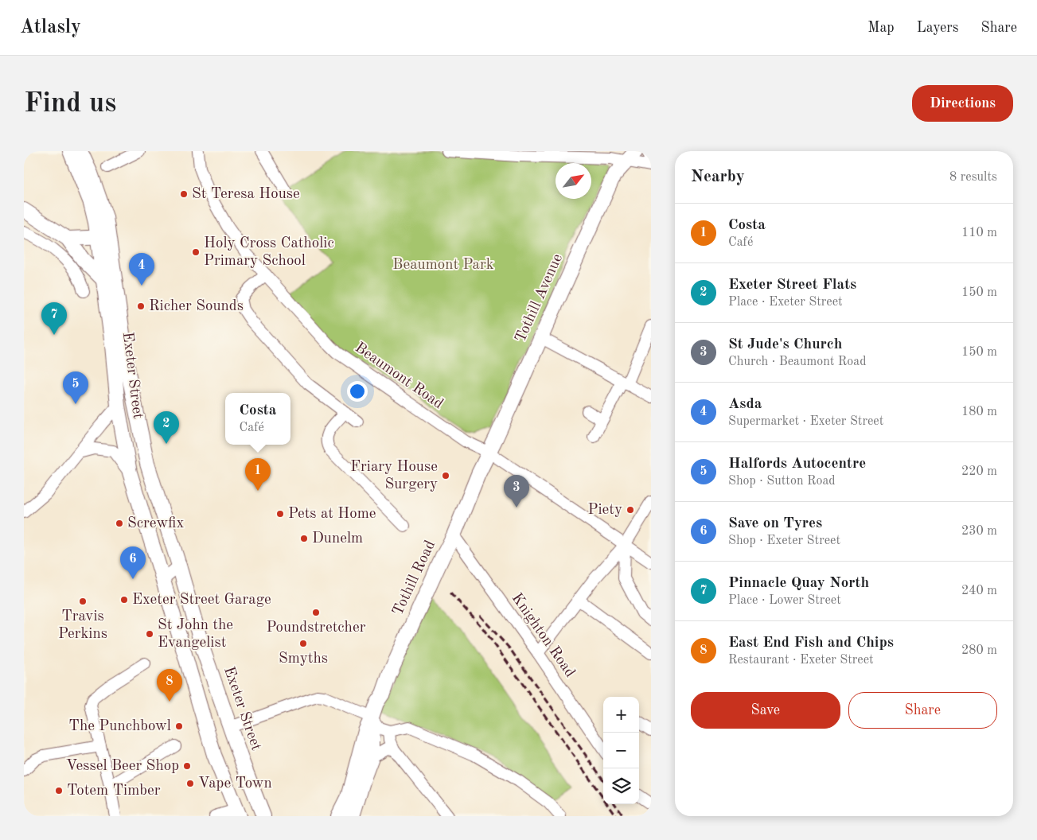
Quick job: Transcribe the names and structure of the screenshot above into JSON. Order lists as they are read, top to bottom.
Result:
{
  "streets": {
    "main road": ["Tothill Avenue", "Exeter Street", "Tothill Road"],
    "street": ["Beaumont Road", "Knighton Road"]
  },
  "crossings": [
    ["Tothill Avenue", "Beaumont Road"],
    ["Tothill Avenue", "Tothill Road"],
    ["Beaumont Road", "Tothill Road"],
    ["Tothill Road", "Knighton Road"]
  ],
  "parks": ["Beaumont Park"],
  "places": [
    "St Teresa House",
    "Holy Cross Catholic Primary School",
    "Richer Sounds",
    "Friary House Surgery",
    "Piety",
    "Pets at Home",
    "Screwfix",
    "Dunelm",
    "Exeter Street Garage",
    "Travis Perkins",
    "Poundstretcher",
    "St John the Evangelist",
    "Smyths",
    "The Punchbowl",
    "Vessel Beer Shop",
    "Vape Town",
    "Totem Timber"
  ],
  "north": "top right",
  "page": {
    "header": "Atlasly",
    "nav": ["Map", "Layers", "Share"],
    "buttons": [
      "Directions",
      ["Save", "Share"]
    ],
    "title": "Find us",
    "heading": ["Nearby", "8 results"],
    "list": [
      {
        "mark": "1",
        "name": "Costa",
        "note": "Café",
        "value": "110 m"
      },
      {
        "mark": "2",
        "name": "Exeter Street Flats",
        "note": "Place · Exeter Street",
        "value": "150 m"
      },
      {
        "mark": "3",
        "name": "St Jude's Church",
        "note": "Church · Beaumont Road",
        "value": "150 m"
      },
      {
        "mark": "4",
        "name": "Asda",
        "note": "Supermarket · Exeter Street",
        "value": "180 m"
      },
      {
        "mark": "5",
        "name": "Halfords Autocentre",
        "note": "Shop · Sutton Road",
        "value": "220 m"
      },
      {
        "mark": "6",
        "name": "Save on Tyres",
        "note": "Shop · Exeter Street",
        "value": "230 m"
      },
      {
        "mark": "7",
        "name": "Pinnacle Quay North",
        "note": "Place · Lower Street",
        "value": "240 m"
      },
      {
        "mark": "8",
        "name": "East End Fish and Chips",
        "note": "Restaurant · Exeter Street",
        "value": "280 m"
      }
    ],
    "pins": [
      "4",
      "7",
      "5",
      "2",
      "1",
      "3",
      "6",
      "8"
    ],
    "popup": ["Costa", "Café"],
    "map_buttons": ["+", "−"]
  }
}
